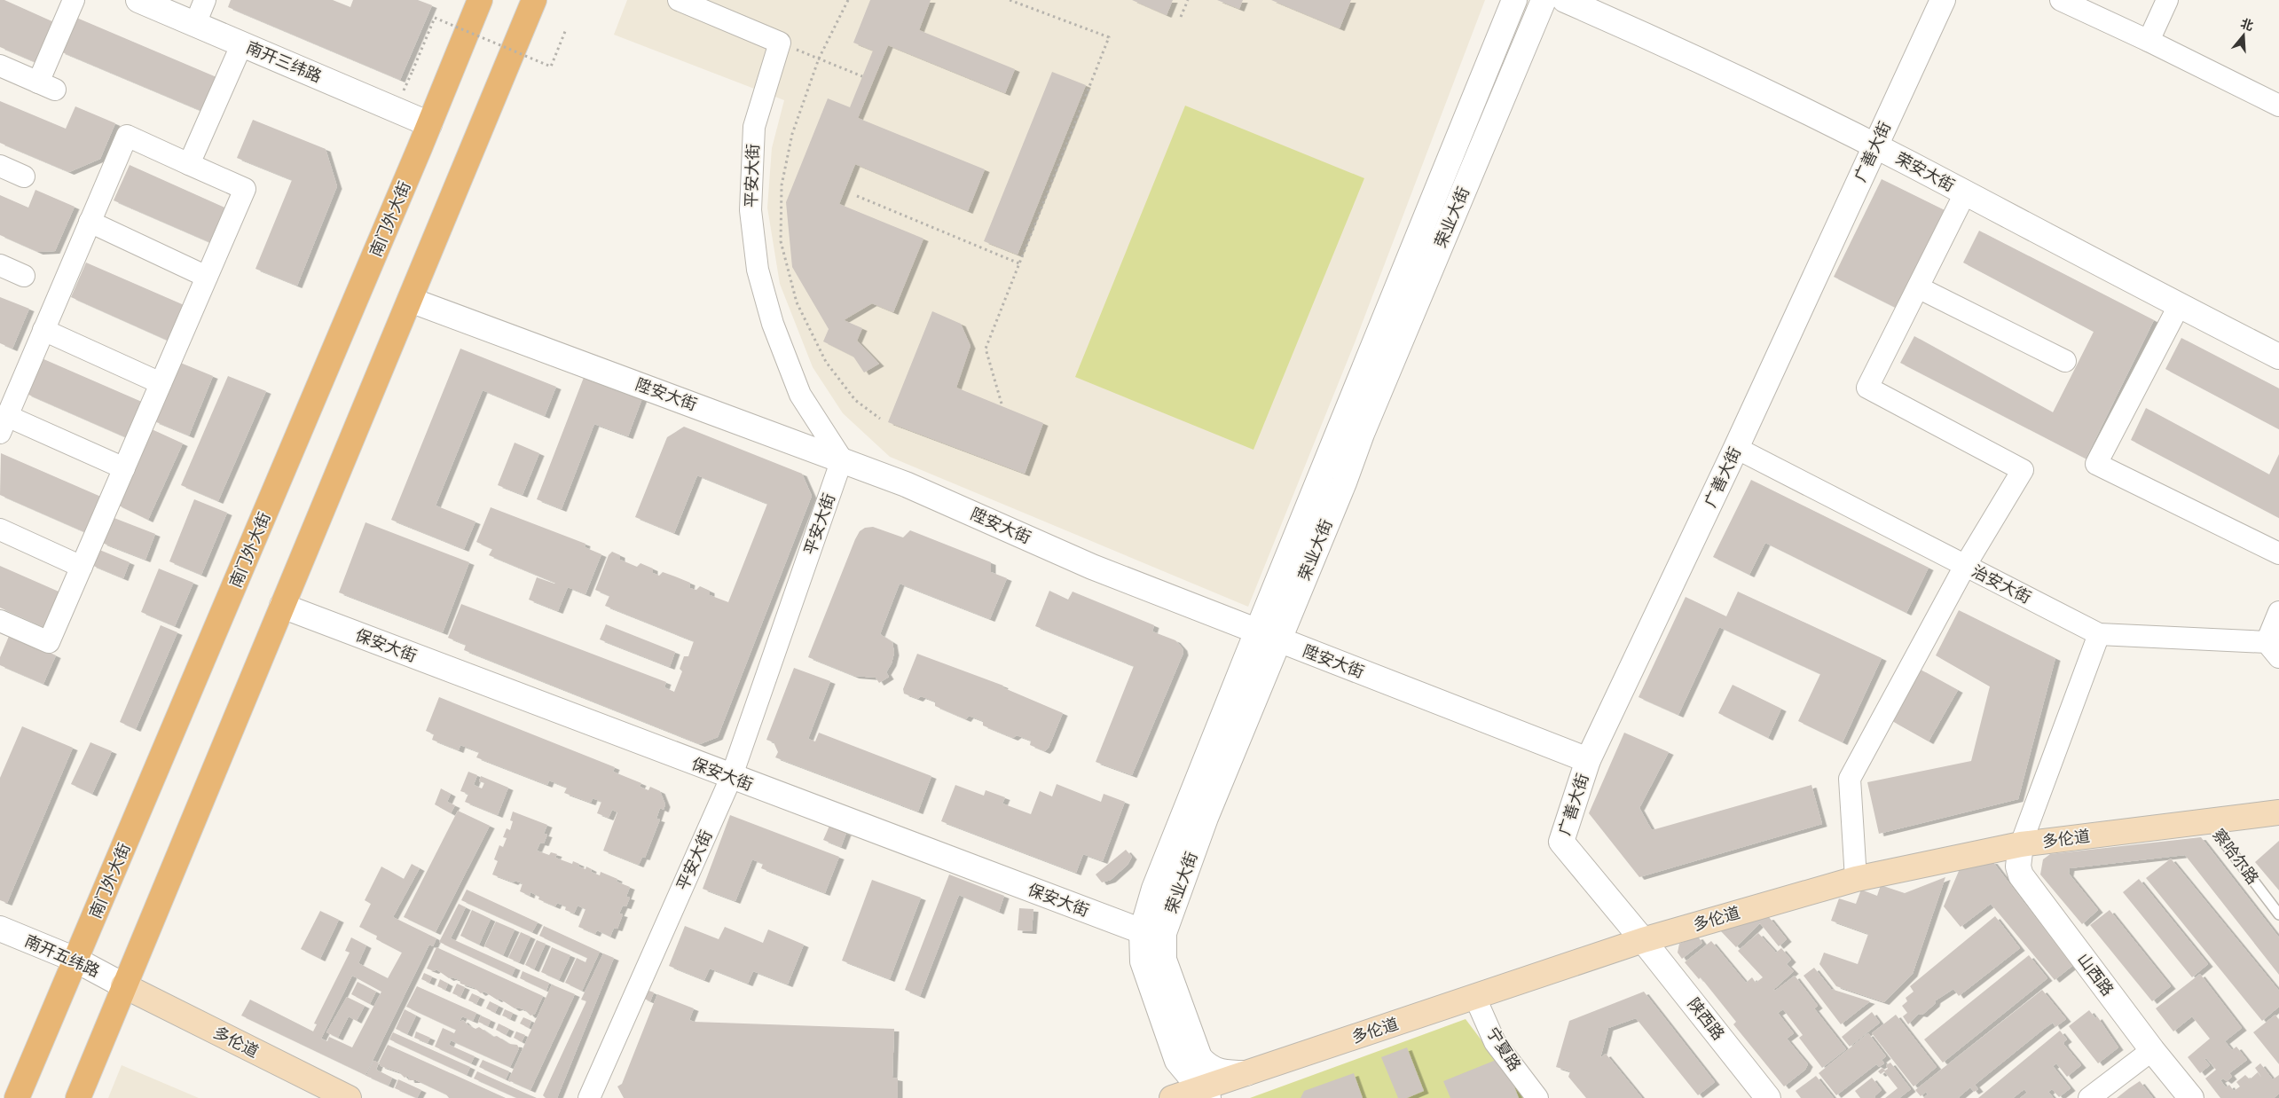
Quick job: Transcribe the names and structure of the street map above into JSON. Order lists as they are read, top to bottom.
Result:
{
  "streets": {
    "main road": ["南门外大街", "多伦道"],
    "street": [
      "南开三纬路",
      "广善大街",
      "荣安大街",
      "平安大街",
      "荣业大街",
      "陞安大街",
      "治安大街",
      "保安大街",
      "南开五纬路",
      "山西路",
      "陕西路",
      "宁夏路"
    ],
    "lane": ["察哈尔路"]
  },
  "crossings": [
    ["南开三纬路", "南门外大街"],
    ["广善大街", "荣安大街"],
    ["广善大街", "陞安大街"],
    ["广善大街", "治安大街"],
    ["广善大街", "多伦道"],
    ["广善大街", "陕西路"],
    ["平安大街", "陞安大街"],
    ["平安大街", "保安大街"],
    ["荣业大街", "陞安大街"],
    ["荣业大街", "保安大街"],
    ["荣业大街", "多伦道"],
    ["南门外大街", "南开五纬路"],
    ["多伦道", "察哈尔路"],
    ["多伦道", "南开五纬路"],
    ["多伦道", "山西路"],
    ["多伦道", "陕西路"],
    ["多伦道", "宁夏路"]
  ],
  "north": "top"
}
